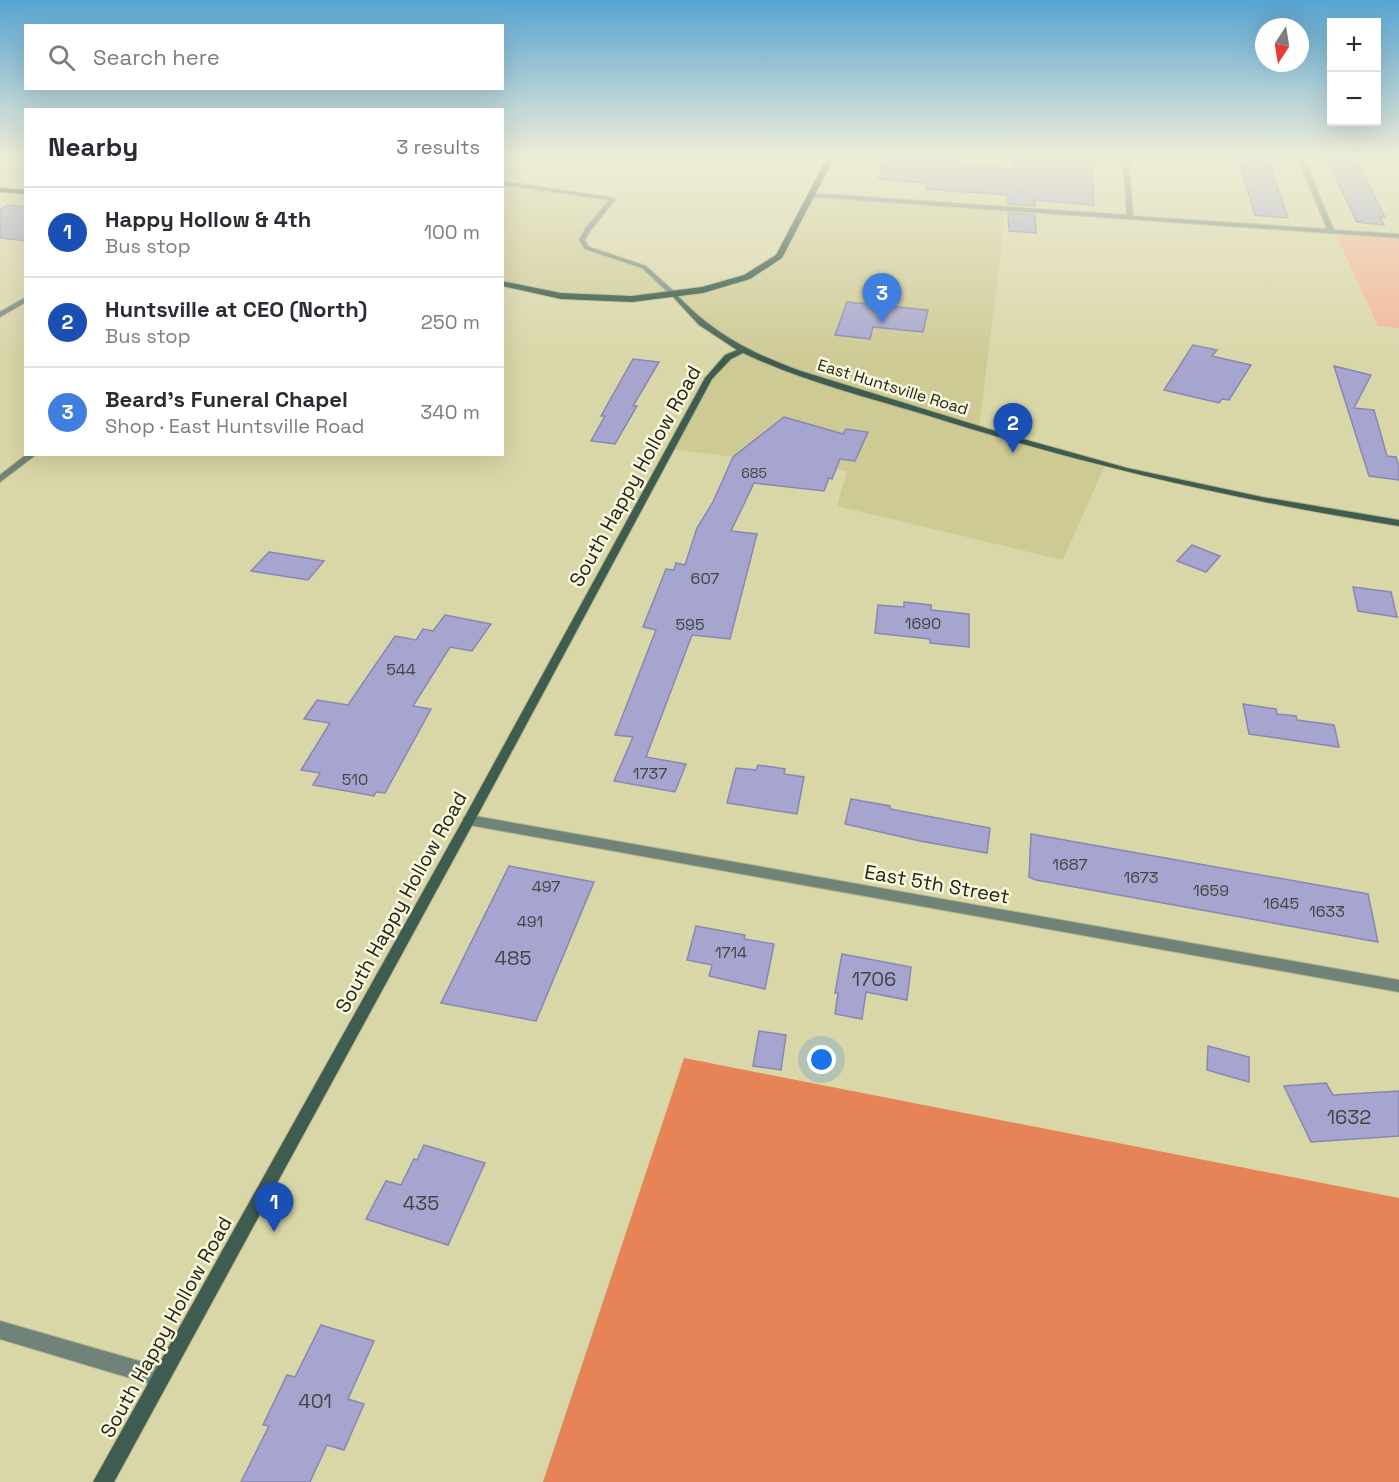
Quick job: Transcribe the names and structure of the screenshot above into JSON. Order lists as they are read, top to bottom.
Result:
{
  "streets": {
    "street": ["East Huntsville Road", "South Happy Hollow Road", "East 5th Street"]
  },
  "crossings": [
    ["East Huntsville Road", "South Happy Hollow Road"],
    ["South Happy Hollow Road", "East 5th Street"]
  ],
  "house_numbers": [
    "685",
    "607",
    "1690",
    "595",
    "544",
    "1737",
    "510",
    "1687",
    "1673",
    "497",
    "1659",
    "1645",
    "1633",
    "491",
    "1714",
    "485",
    "1706",
    "1632",
    "435",
    "401"
  ],
  "north": "bottom",
  "page": {
    "map_buttons": ["+", "−"],
    "search": "Search here",
    "heading": ["Nearby", "3 results"],
    "list": [
      {
        "mark": "1",
        "name": "Happy Hollow & 4th",
        "note": "Bus stop",
        "value": "100 m"
      },
      {
        "mark": "2",
        "name": "Huntsville at CEO (North)",
        "note": "Bus stop",
        "value": "250 m"
      },
      {
        "mark": "3",
        "name": "Beard's Funeral Chapel",
        "note": "Shop · East Huntsville Road",
        "value": "340 m"
      }
    ],
    "pins": ["3", "2", "1"]
  }
}
